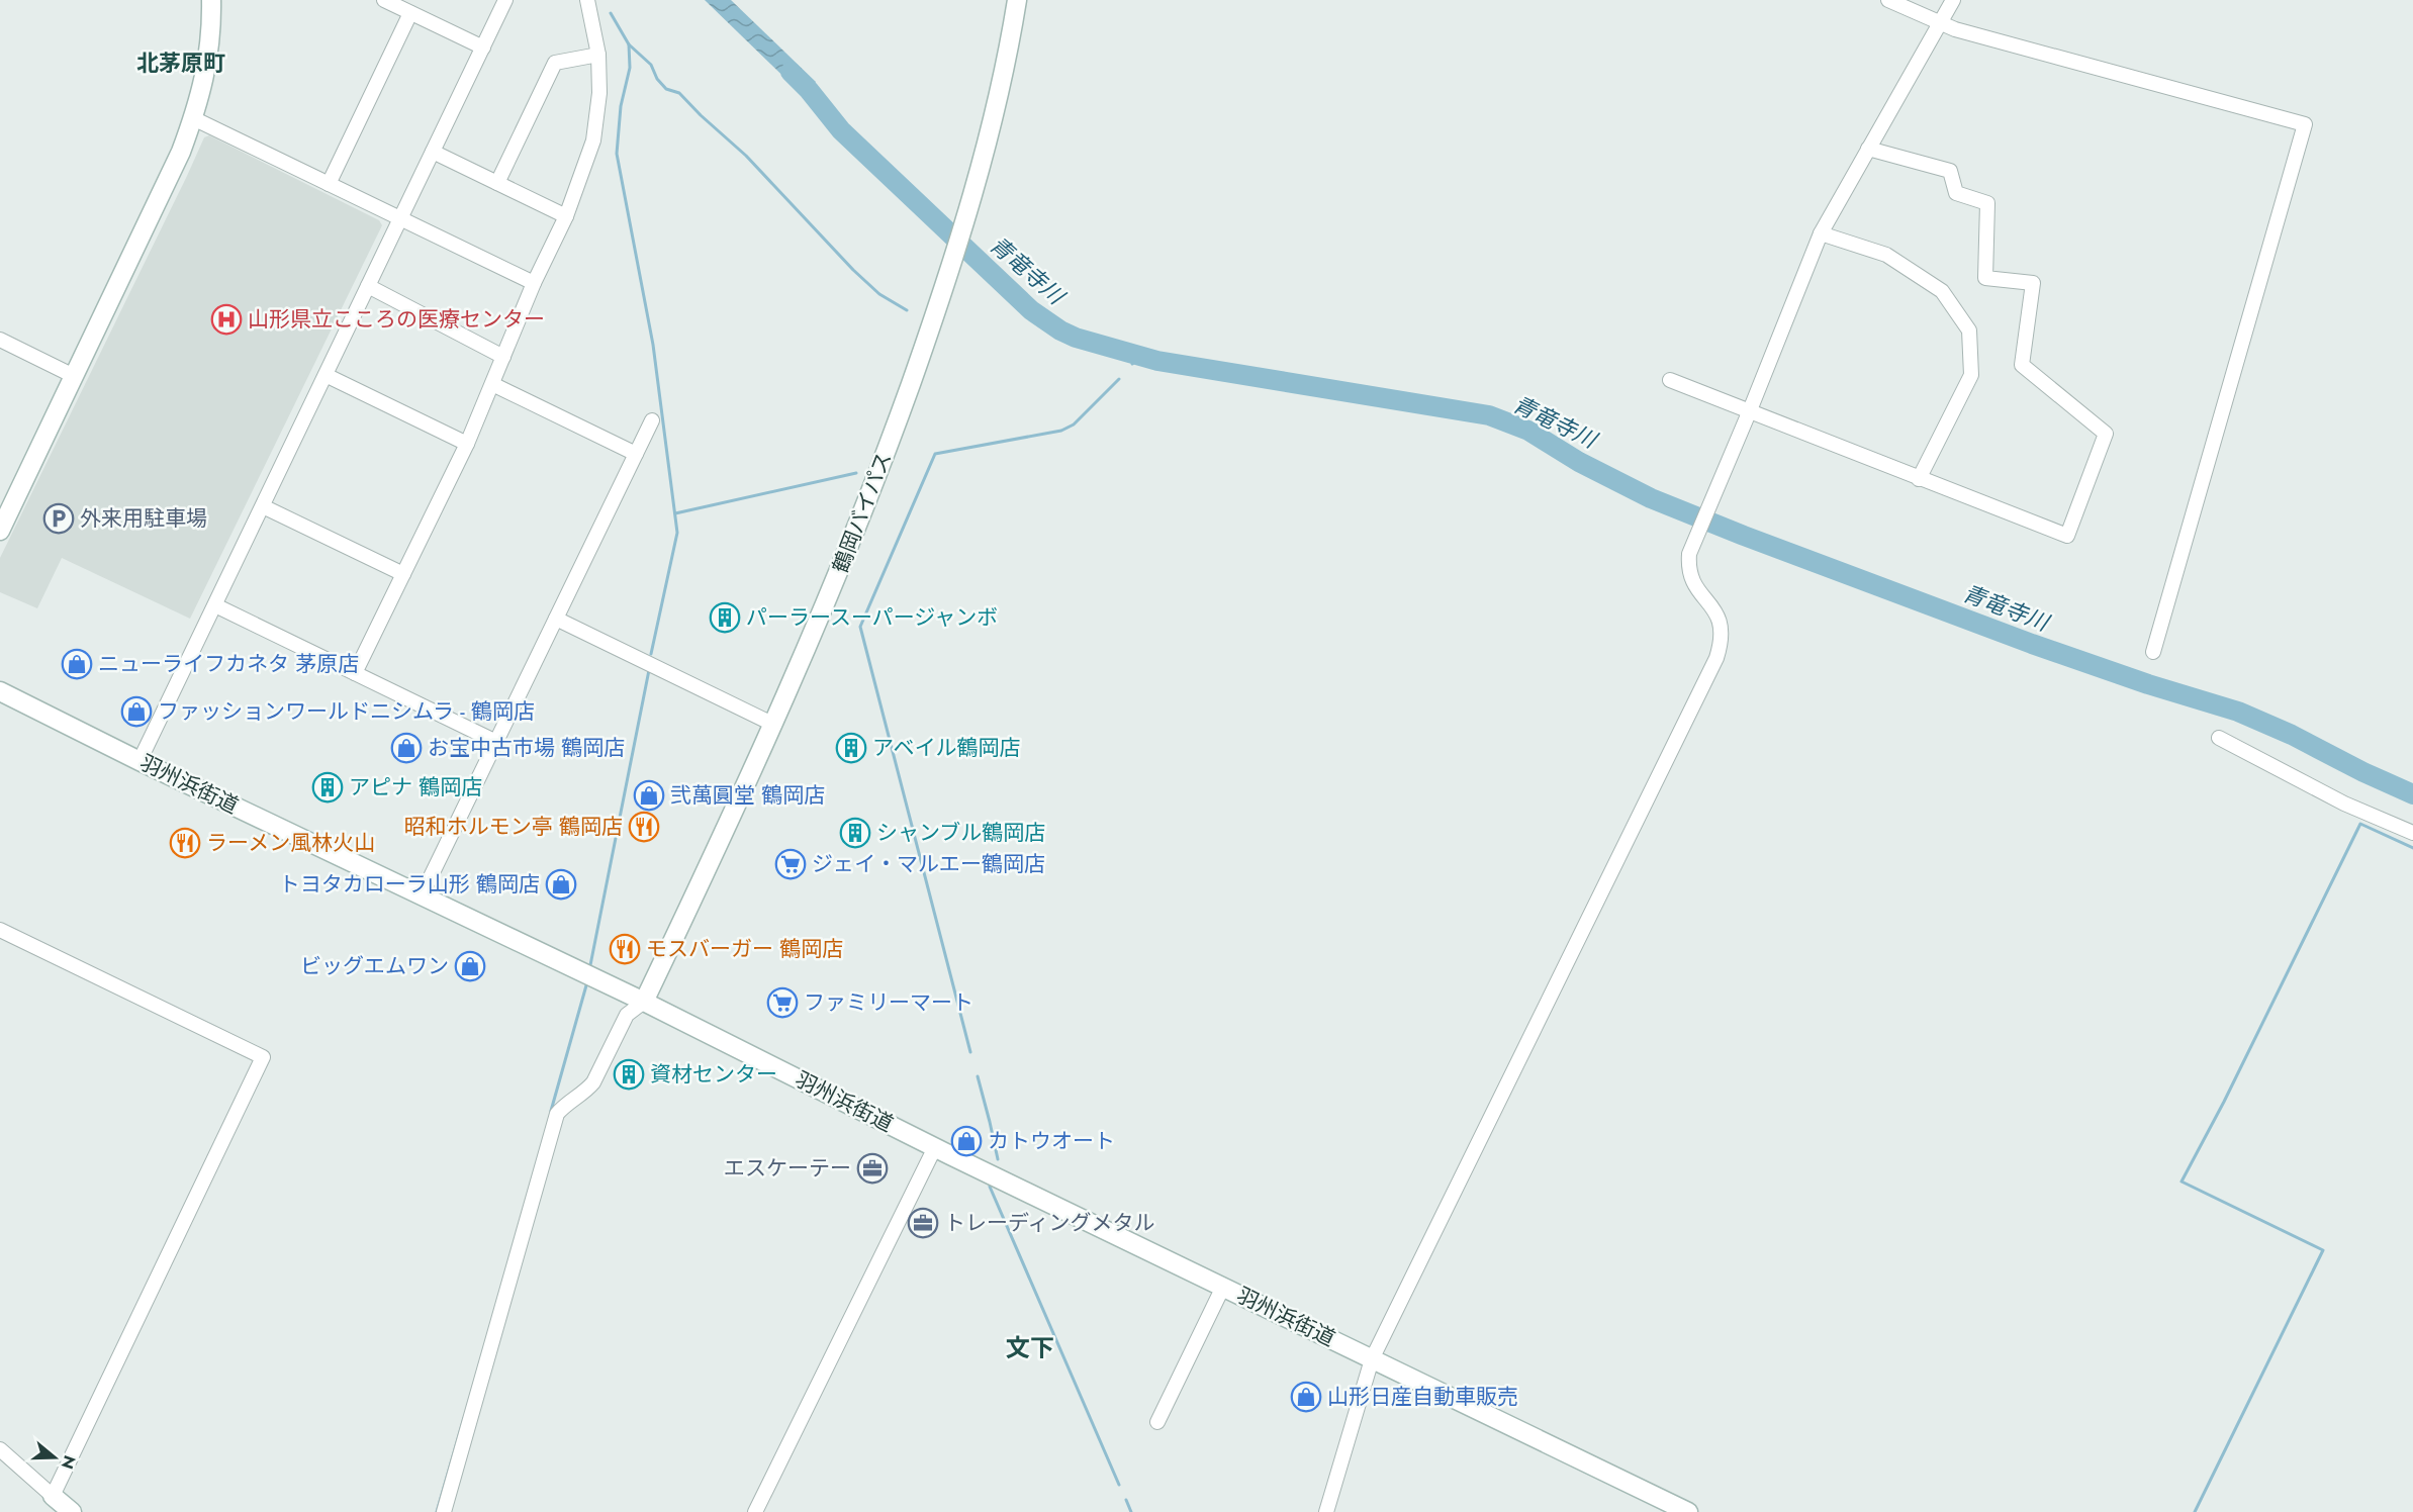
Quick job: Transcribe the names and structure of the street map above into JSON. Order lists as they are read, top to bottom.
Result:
{
  "streets": {
    "main road": ["鶴岡バイパス", "羽州浜街道"]
  },
  "crossings": [
    ["鶴岡バイパス", "羽州浜街道"]
  ],
  "districts": ["北茅原町", "文下"],
  "water": ["青竜寺川"],
  "places": {
    "hospital": ["山形県立こころの医療センター"],
    "parking": ["外来用駐車場"],
    "building": [
      "パーラースーパージャンボ",
      "アベイル鶴岡店",
      "アピナ 鶴岡店",
      "シャンブル鶴岡店",
      "資材センター"
    ],
    "shop": [
      "ニューライフカネタ 茅原店",
      "ファッションワールドニシムラ - 鶴岡店",
      "お宝中古市場 鶴岡店",
      "弐萬圓堂 鶴岡店",
      "トヨタカローラ山形 鶴岡店",
      "ビッグエムワン",
      "カトウオート",
      "山形日産自動車販売"
    ],
    "restaurant": ["昭和ホルモン亭 鶴岡店", "ラーメン風林火山", "モスバーガー 鶴岡店"],
    "supermarket": ["ジェイ・マルエー鶴岡店", "ファミリーマート"],
    "office": ["エスケーテー", "トレーディングメタル"]
  },
  "north": "right"
}
